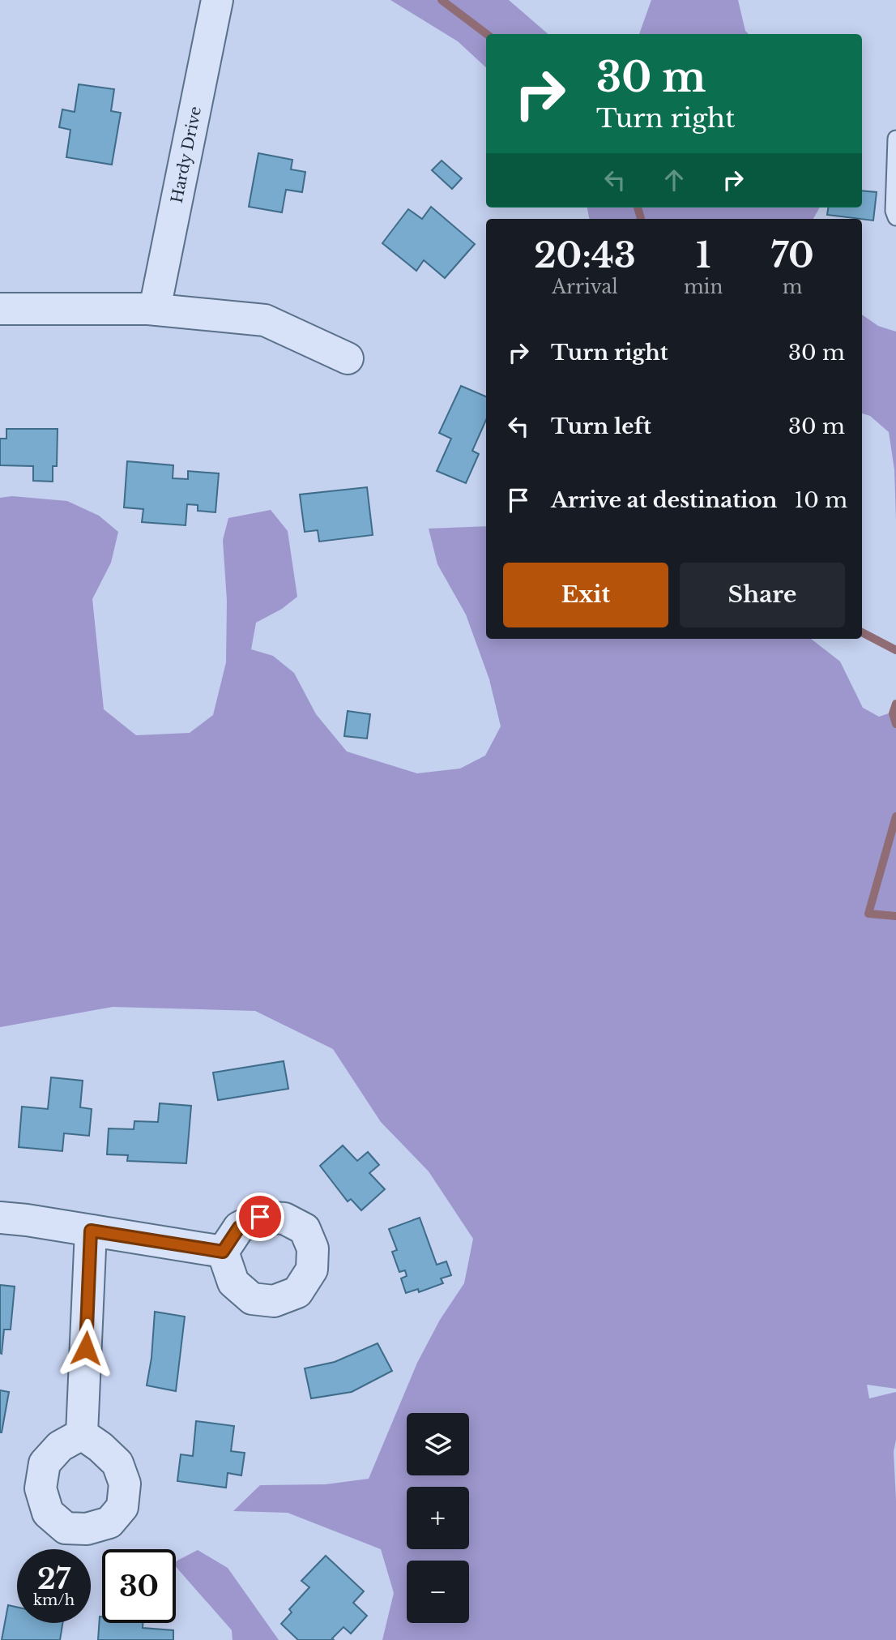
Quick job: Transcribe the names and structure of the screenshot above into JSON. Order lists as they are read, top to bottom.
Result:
{
  "streets": {
    "street": ["Hardy Drive"]
  },
  "page": {
    "turn": ["30 m", "Turn right"],
    "eta": [
      "20:43",
      "Arrival",
      "1",
      "min",
      "70",
      "m"
    ],
    "list": [
      {
        "name": "Turn right",
        "value": "30 m"
      },
      {
        "name": "Turn left",
        "value": "30 m"
      },
      {
        "name": "Arrive at destination",
        "value": "10 m"
      }
    ],
    "buttons": ["Exit", "Share"],
    "map_buttons": ["+", "−"],
    "speed": "27 km/h",
    "limit": "30"
  }
}
